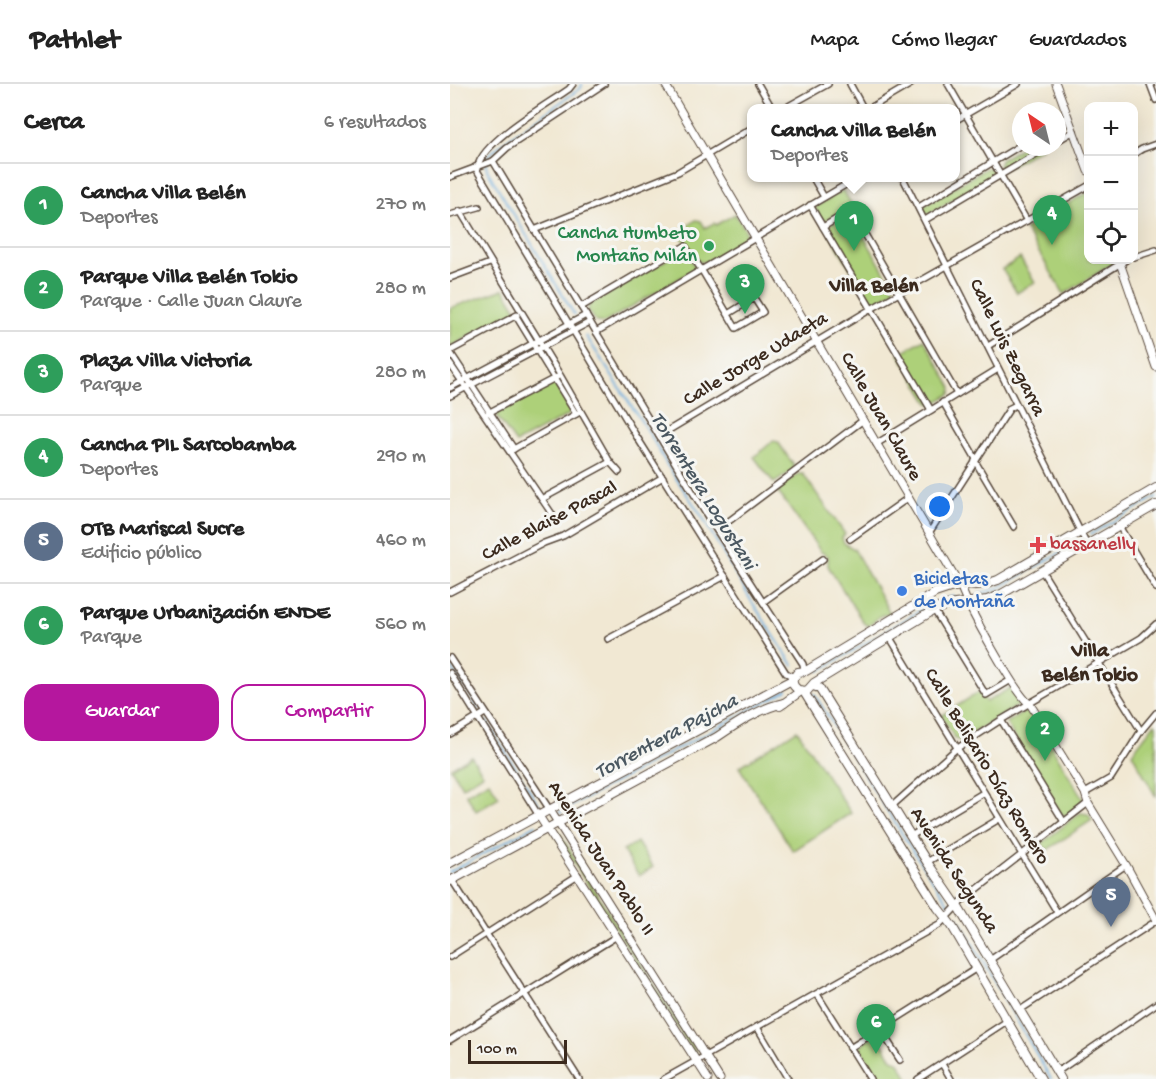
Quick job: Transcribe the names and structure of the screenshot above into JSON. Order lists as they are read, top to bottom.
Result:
{
  "streets": {
    "main road": ["Avenida Segunda"],
    "street": [
      "Calle Luis Zegarra",
      "Calle Jorge Udaeta",
      "Calle Juan Claure",
      "Calle Blaise Pascal",
      "Calle Belisario Díaz Romero",
      "Avenida Juan Pablo II"
    ]
  },
  "crossings": [
    ["Calle Luis Zegarra", "Calle Jorge Udaeta"],
    ["Calle Jorge Udaeta", "Calle Juan Claure"]
  ],
  "districts": ["Villa Belén", "Villa Belén Tokio"],
  "water": ["Torrentera Logustani", "Torrentera Pajcha"],
  "places": {
    "other": ["Cancha Humbeto Montaño Milán", "Bicicletas de Montaña"],
    "health": ["bassanelly"]
  },
  "scale_bar": "100 m",
  "north": "top left",
  "page": {
    "header": "Pathlet",
    "nav": ["Mapa", "Cómo llegar", "Guardados"],
    "heading": ["Cerca", "6 resultados"],
    "map_buttons": ["+", "−"],
    "popup": ["Cancha Villa Belén", "Deportes"],
    "list": [
      {
        "mark": "1",
        "name": "Cancha Villa Belén",
        "note": "Deportes",
        "value": "270 m"
      },
      {
        "mark": "2",
        "name": "Parque Villa Belén Tokio",
        "note": "Parque · Calle Juan Claure",
        "value": "280 m"
      },
      {
        "mark": "3",
        "name": "Plaza Villa Victoria",
        "note": "Parque",
        "value": "280 m"
      },
      {
        "mark": "4",
        "name": "Cancha PIL Sarcobamba",
        "note": "Deportes",
        "value": "290 m"
      },
      {
        "mark": "5",
        "name": "OTB Mariscal Sucre",
        "note": "Edificio público",
        "value": "460 m"
      },
      {
        "mark": "6",
        "name": "Parque Urbanización ENDE",
        "note": "Parque",
        "value": "560 m"
      }
    ],
    "pins": [
      "4",
      "1",
      "3",
      "2",
      "5",
      "6"
    ],
    "buttons": ["Guardar", "Compartir"],
    "scale": "100 m"
  }
}
